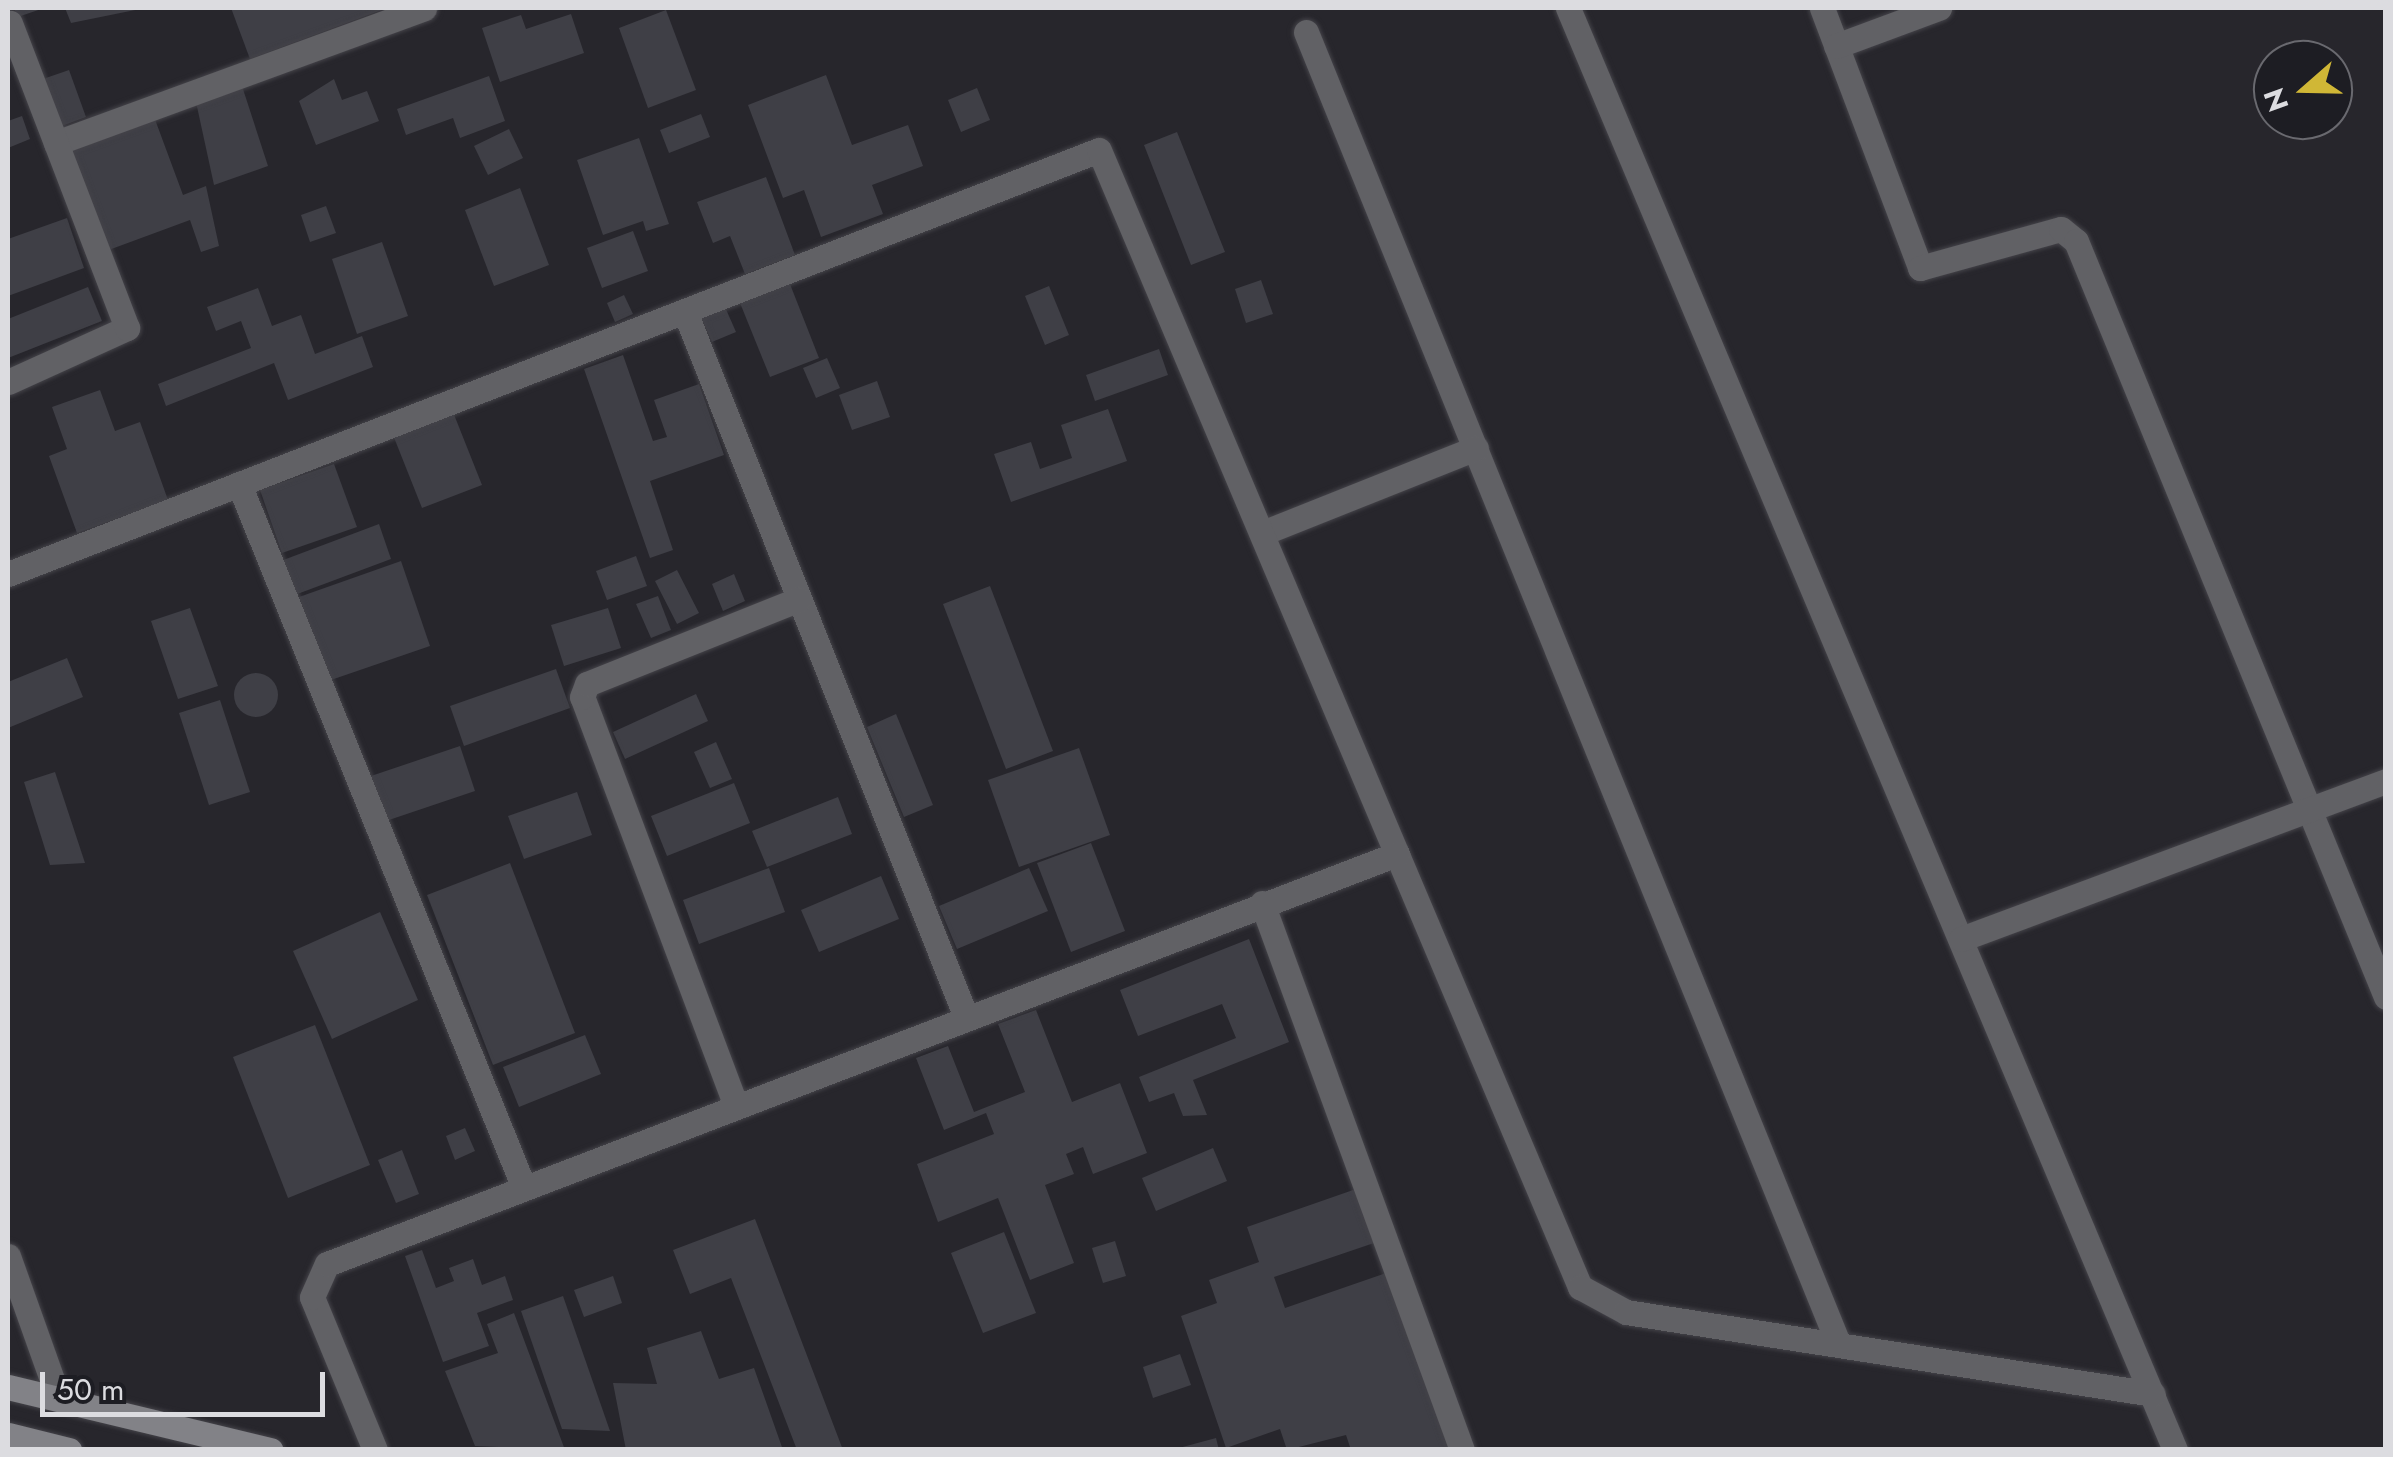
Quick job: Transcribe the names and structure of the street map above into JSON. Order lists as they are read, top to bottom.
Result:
{
  "scale_bar": "50 m",
  "north": "left"
}
